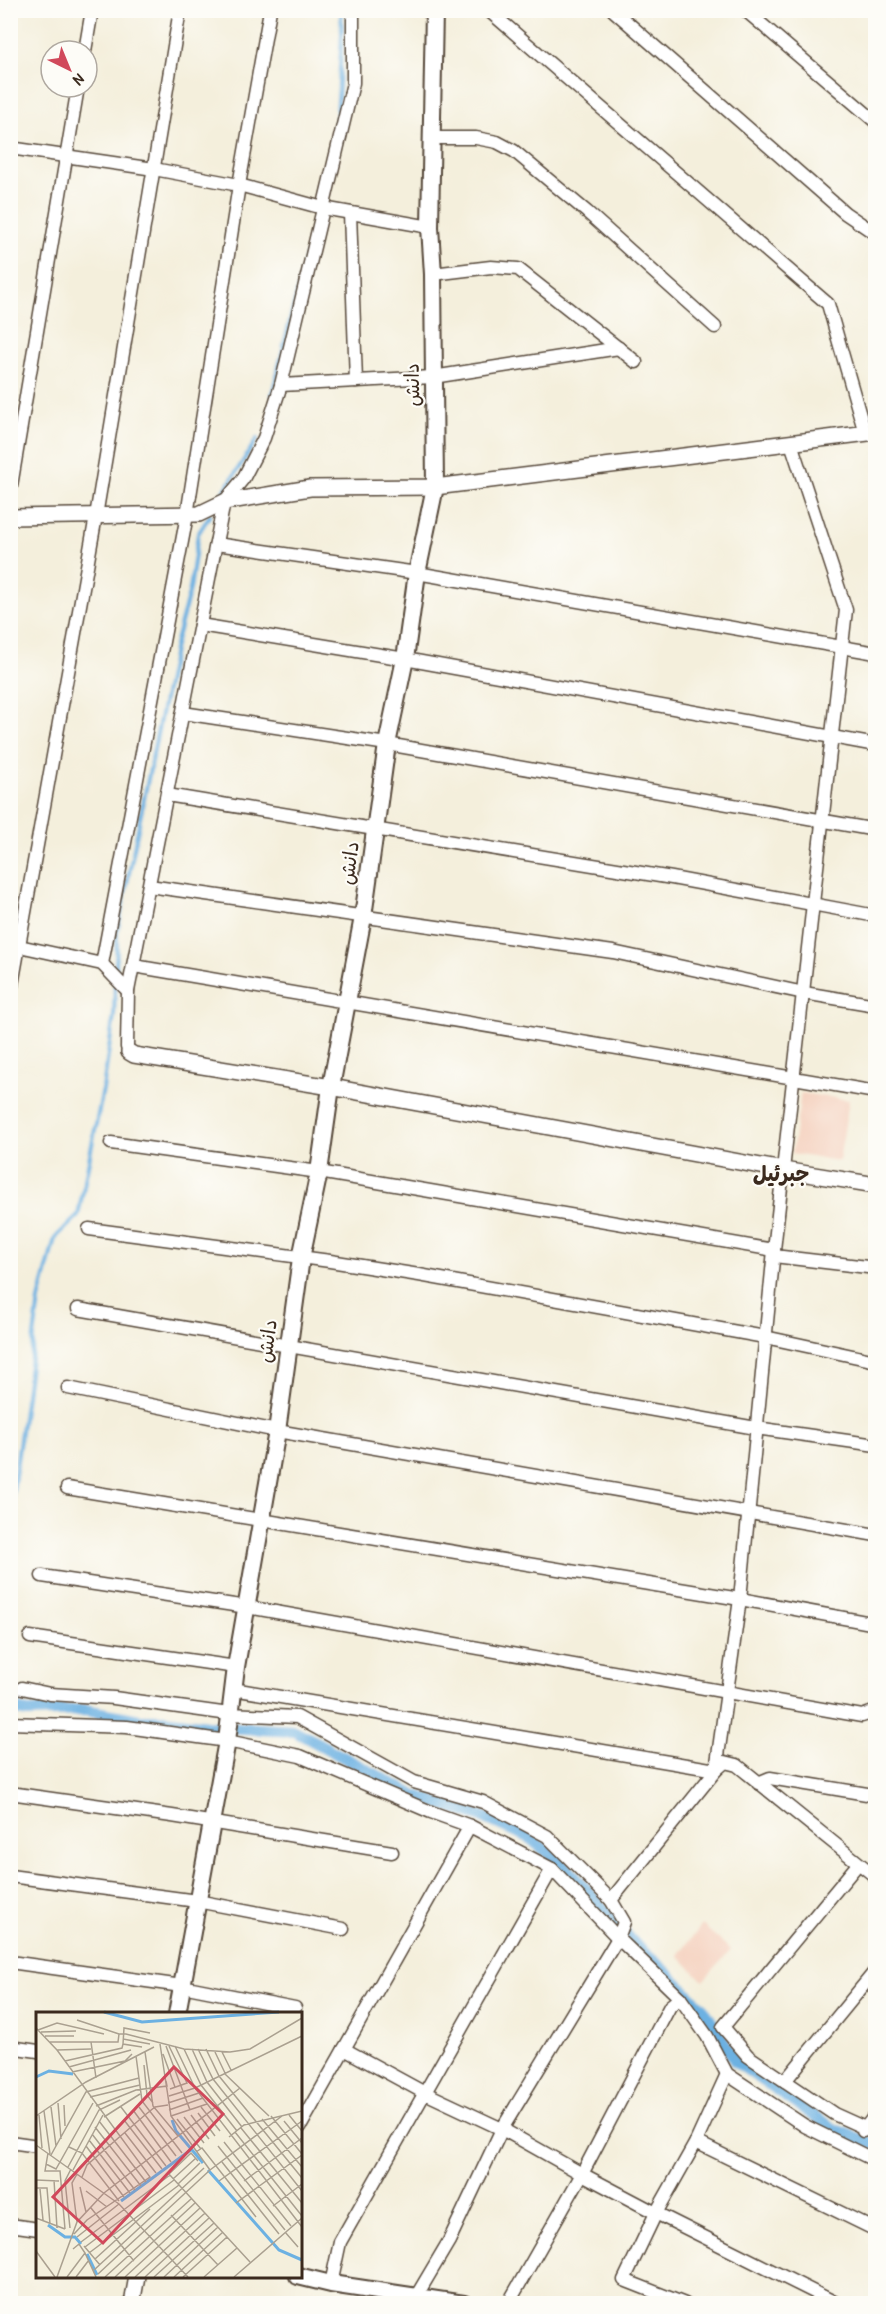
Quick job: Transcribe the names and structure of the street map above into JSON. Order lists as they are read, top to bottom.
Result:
{
  "streets": {
    "main road": ["دانش"]
  },
  "districts": ["جبرئیل"],
  "north": "bottom right"
}
